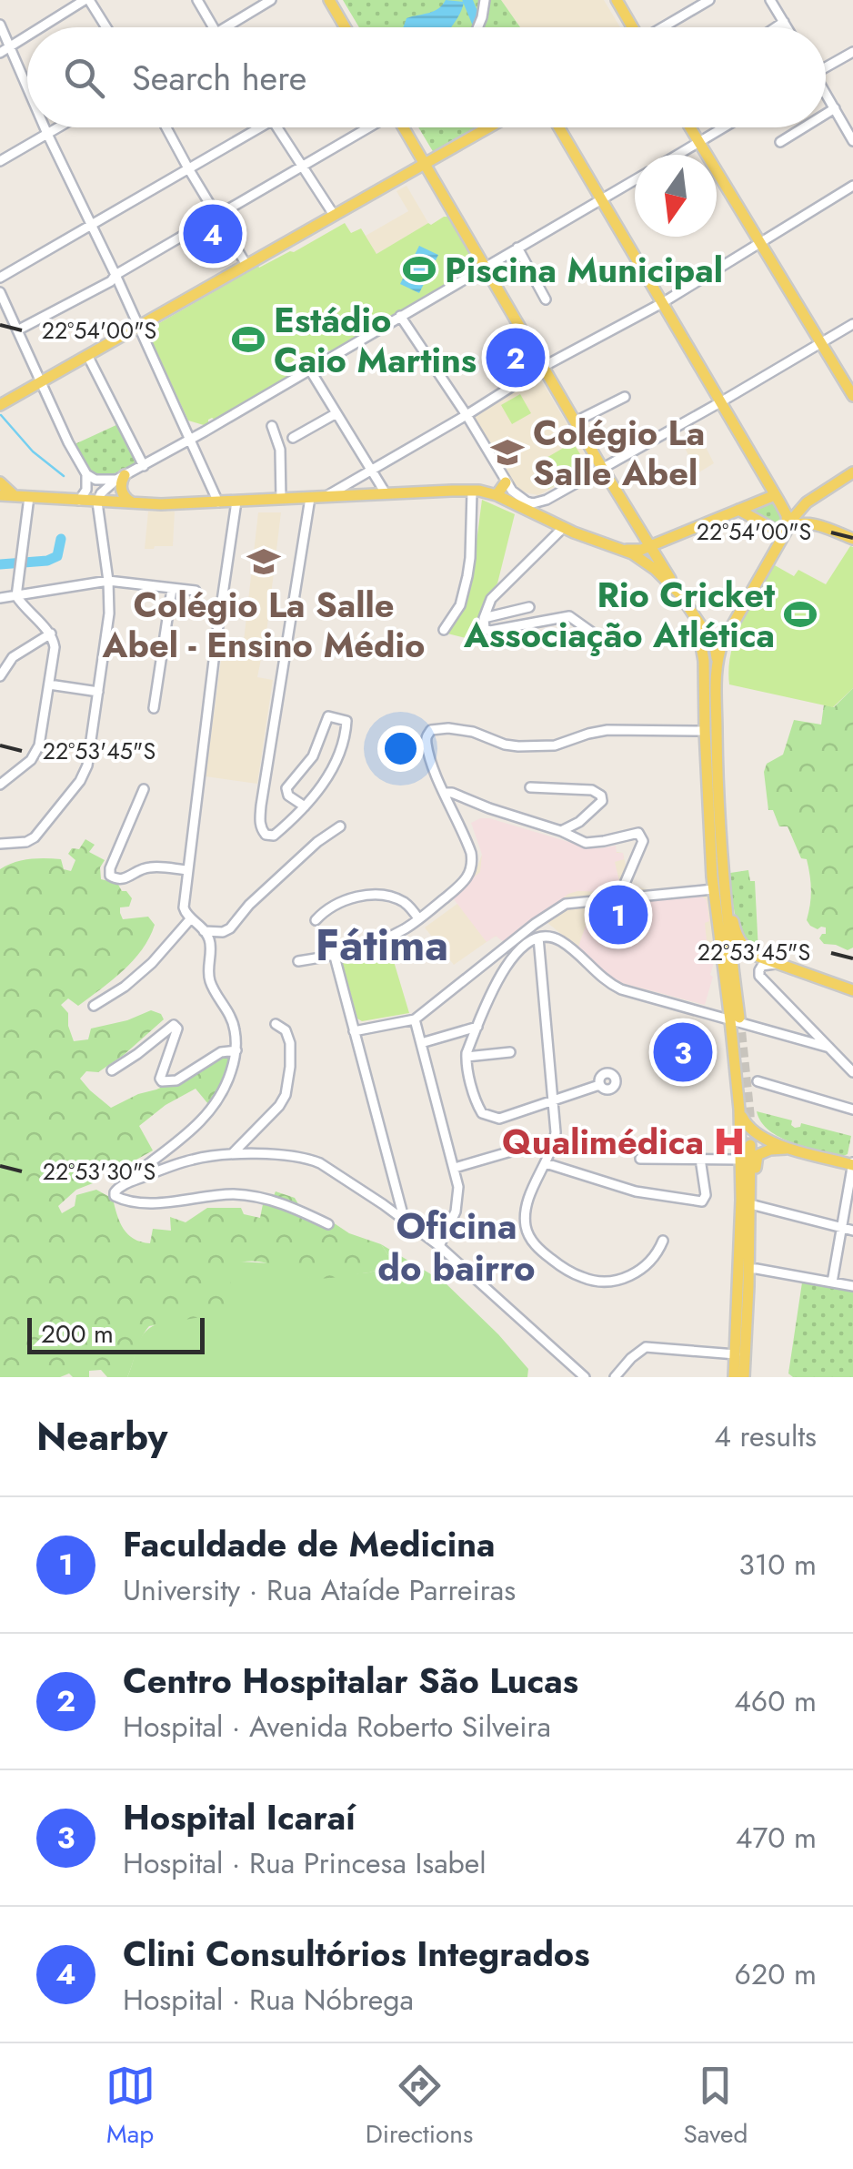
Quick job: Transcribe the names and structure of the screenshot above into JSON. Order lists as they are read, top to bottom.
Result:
{
  "districts": ["Fátima", "Oficina do bairro"],
  "places": {
    "sports": ["Piscina Municipal", "Estádio Caio Martins", "Rio Cricket Associação Atlética"],
    "school or university": ["Colégio La Salle Abel", "Colégio La Salle Abel - Ensino Médio"],
    "hospital": ["Qualimédica"]
  },
  "scale_bar": "200 m",
  "north": "bottom",
  "page": {
    "search": "Search here",
    "pins": [
      "4",
      "2",
      "1",
      "3"
    ],
    "scale": "200 m",
    "heading": ["Nearby", "4 results"],
    "list": [
      {
        "mark": "1",
        "name": "Faculdade de Medicina",
        "note": "University · Rua Ataíde Parreiras",
        "value": "310 m"
      },
      {
        "mark": "2",
        "name": "Centro Hospitalar São Lucas",
        "note": "Hospital · Avenida Roberto Silveira",
        "value": "460 m"
      },
      {
        "mark": "3",
        "name": "Hospital Icaraí",
        "note": "Hospital · Rua Princesa Isabel",
        "value": "470 m"
      },
      {
        "mark": "4",
        "name": "Clini Consultórios Integrados",
        "note": "Hospital · Rua Nóbrega",
        "value": "620 m"
      }
    ],
    "nav": ["Map", "Directions", "Saved"]
  },
  "coordinates": ["22°54'00\"S", "22°53'45\"S", "22°53'30\"S"]
}
